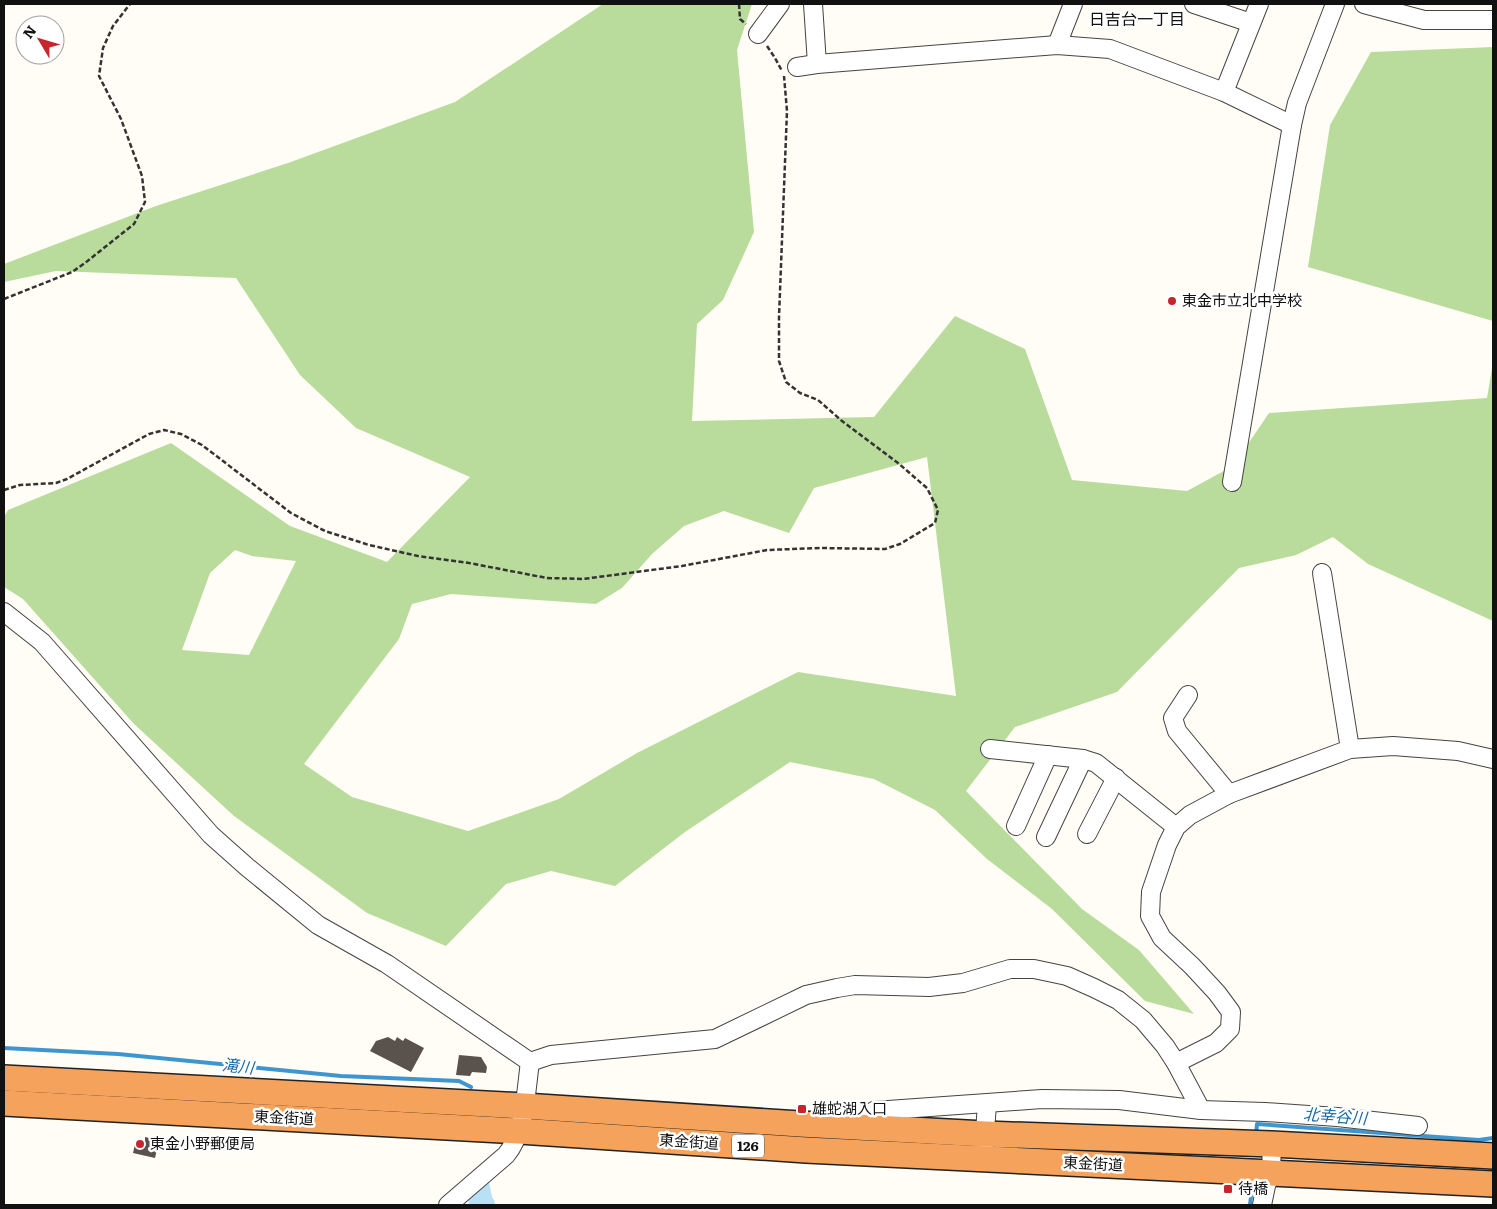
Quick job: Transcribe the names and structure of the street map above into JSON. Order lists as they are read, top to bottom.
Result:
{
  "streets": {
    "highway": ["東金街道", "126"]
  },
  "districts": ["日吉台一丁目"],
  "water": ["滝川", "北幸谷川"],
  "places": {
    "other": ["東金市立北中学校", "東金小野郵便局"],
    "transit": ["雄蛇湖入口", "待橋"]
  },
  "north": "top left"
}
